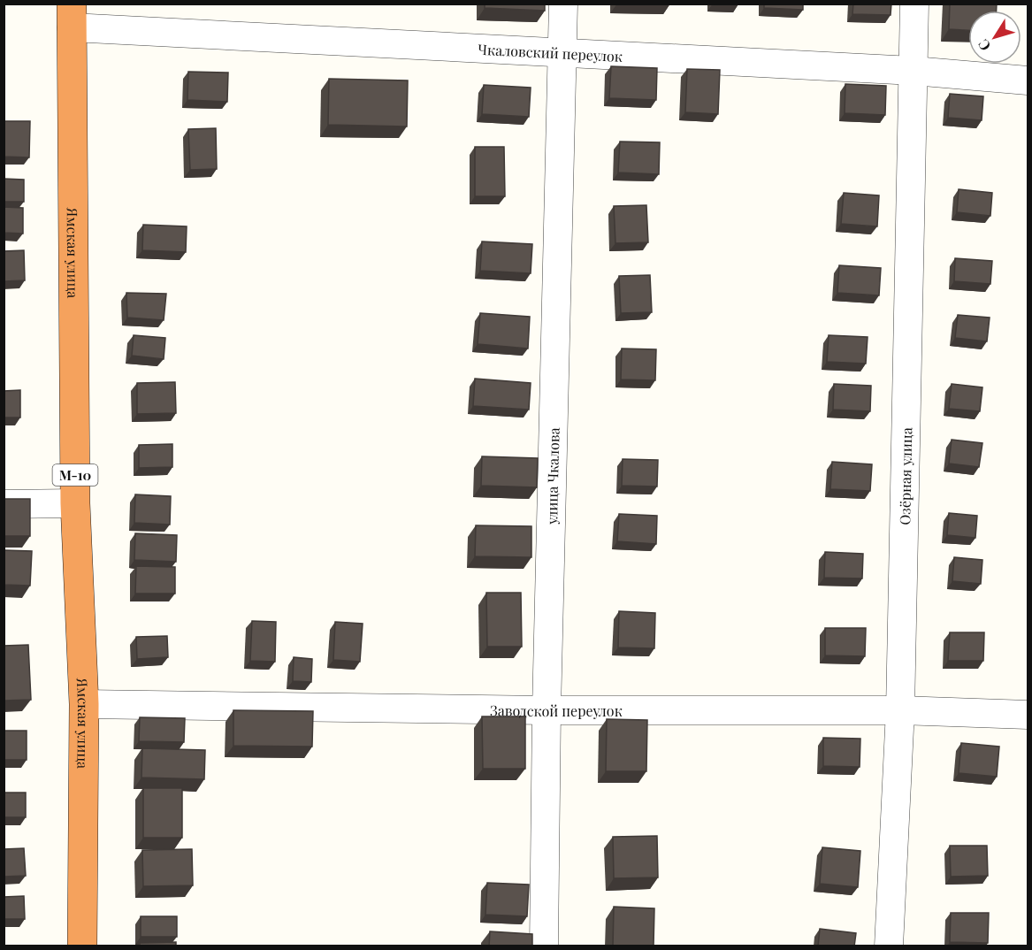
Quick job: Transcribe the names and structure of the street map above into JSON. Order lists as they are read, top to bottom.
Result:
{
  "streets": {
    "highway": ["Ямская улица", "М-10"],
    "street": [
      "Чкаловский переулок",
      "улица Чкалова",
      "Озёрная улица",
      "Заводской переулок"
    ]
  },
  "crossings": [
    ["Чкаловский переулок", "Ямская улица"],
    ["Чкаловский переулок", "улица Чкалова"],
    ["Чкаловский переулок", "Озёрная улица"],
    ["Ямская улица", "Заводской переулок"],
    ["улица Чкалова", "Заводской переулок"],
    ["Озёрная улица", "Заводской переулок"]
  ],
  "north": "bottom left"
}
